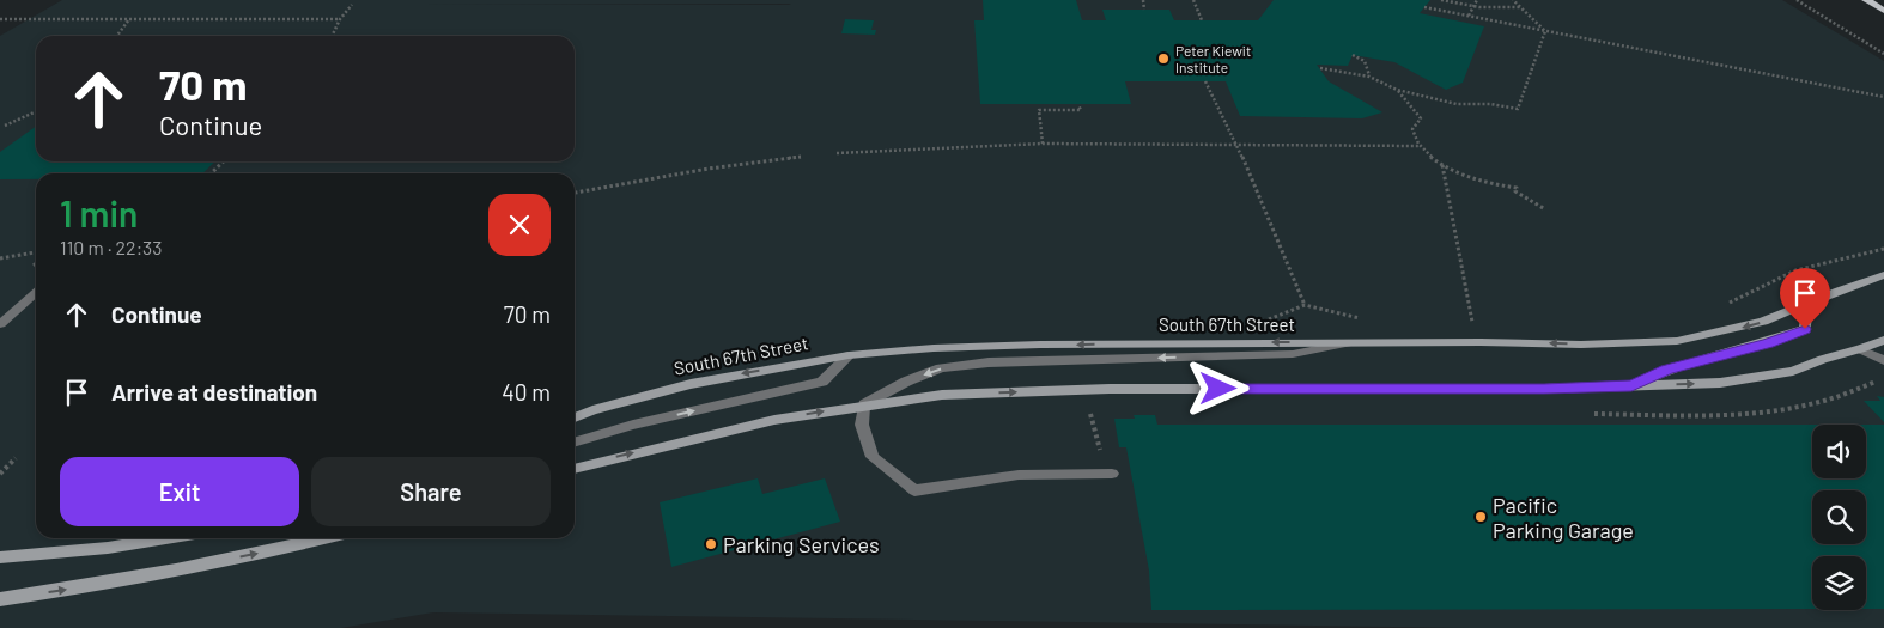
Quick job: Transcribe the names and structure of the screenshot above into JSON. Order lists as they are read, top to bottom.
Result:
{
  "streets": {
    "main road": ["South 67th Street"]
  },
  "places": ["Peter Kiewit Institute", "Pacific Parking Garage", "Parking Services"],
  "page": {
    "turn": ["70 m", "Continue"],
    "heading": ["1 min", "110 m · 22:33"],
    "list": [
      {
        "name": "Continue",
        "value": "70 m"
      },
      {
        "name": "Arrive at destination",
        "value": "40 m"
      }
    ],
    "buttons": ["Exit", "Share"]
  }
}
